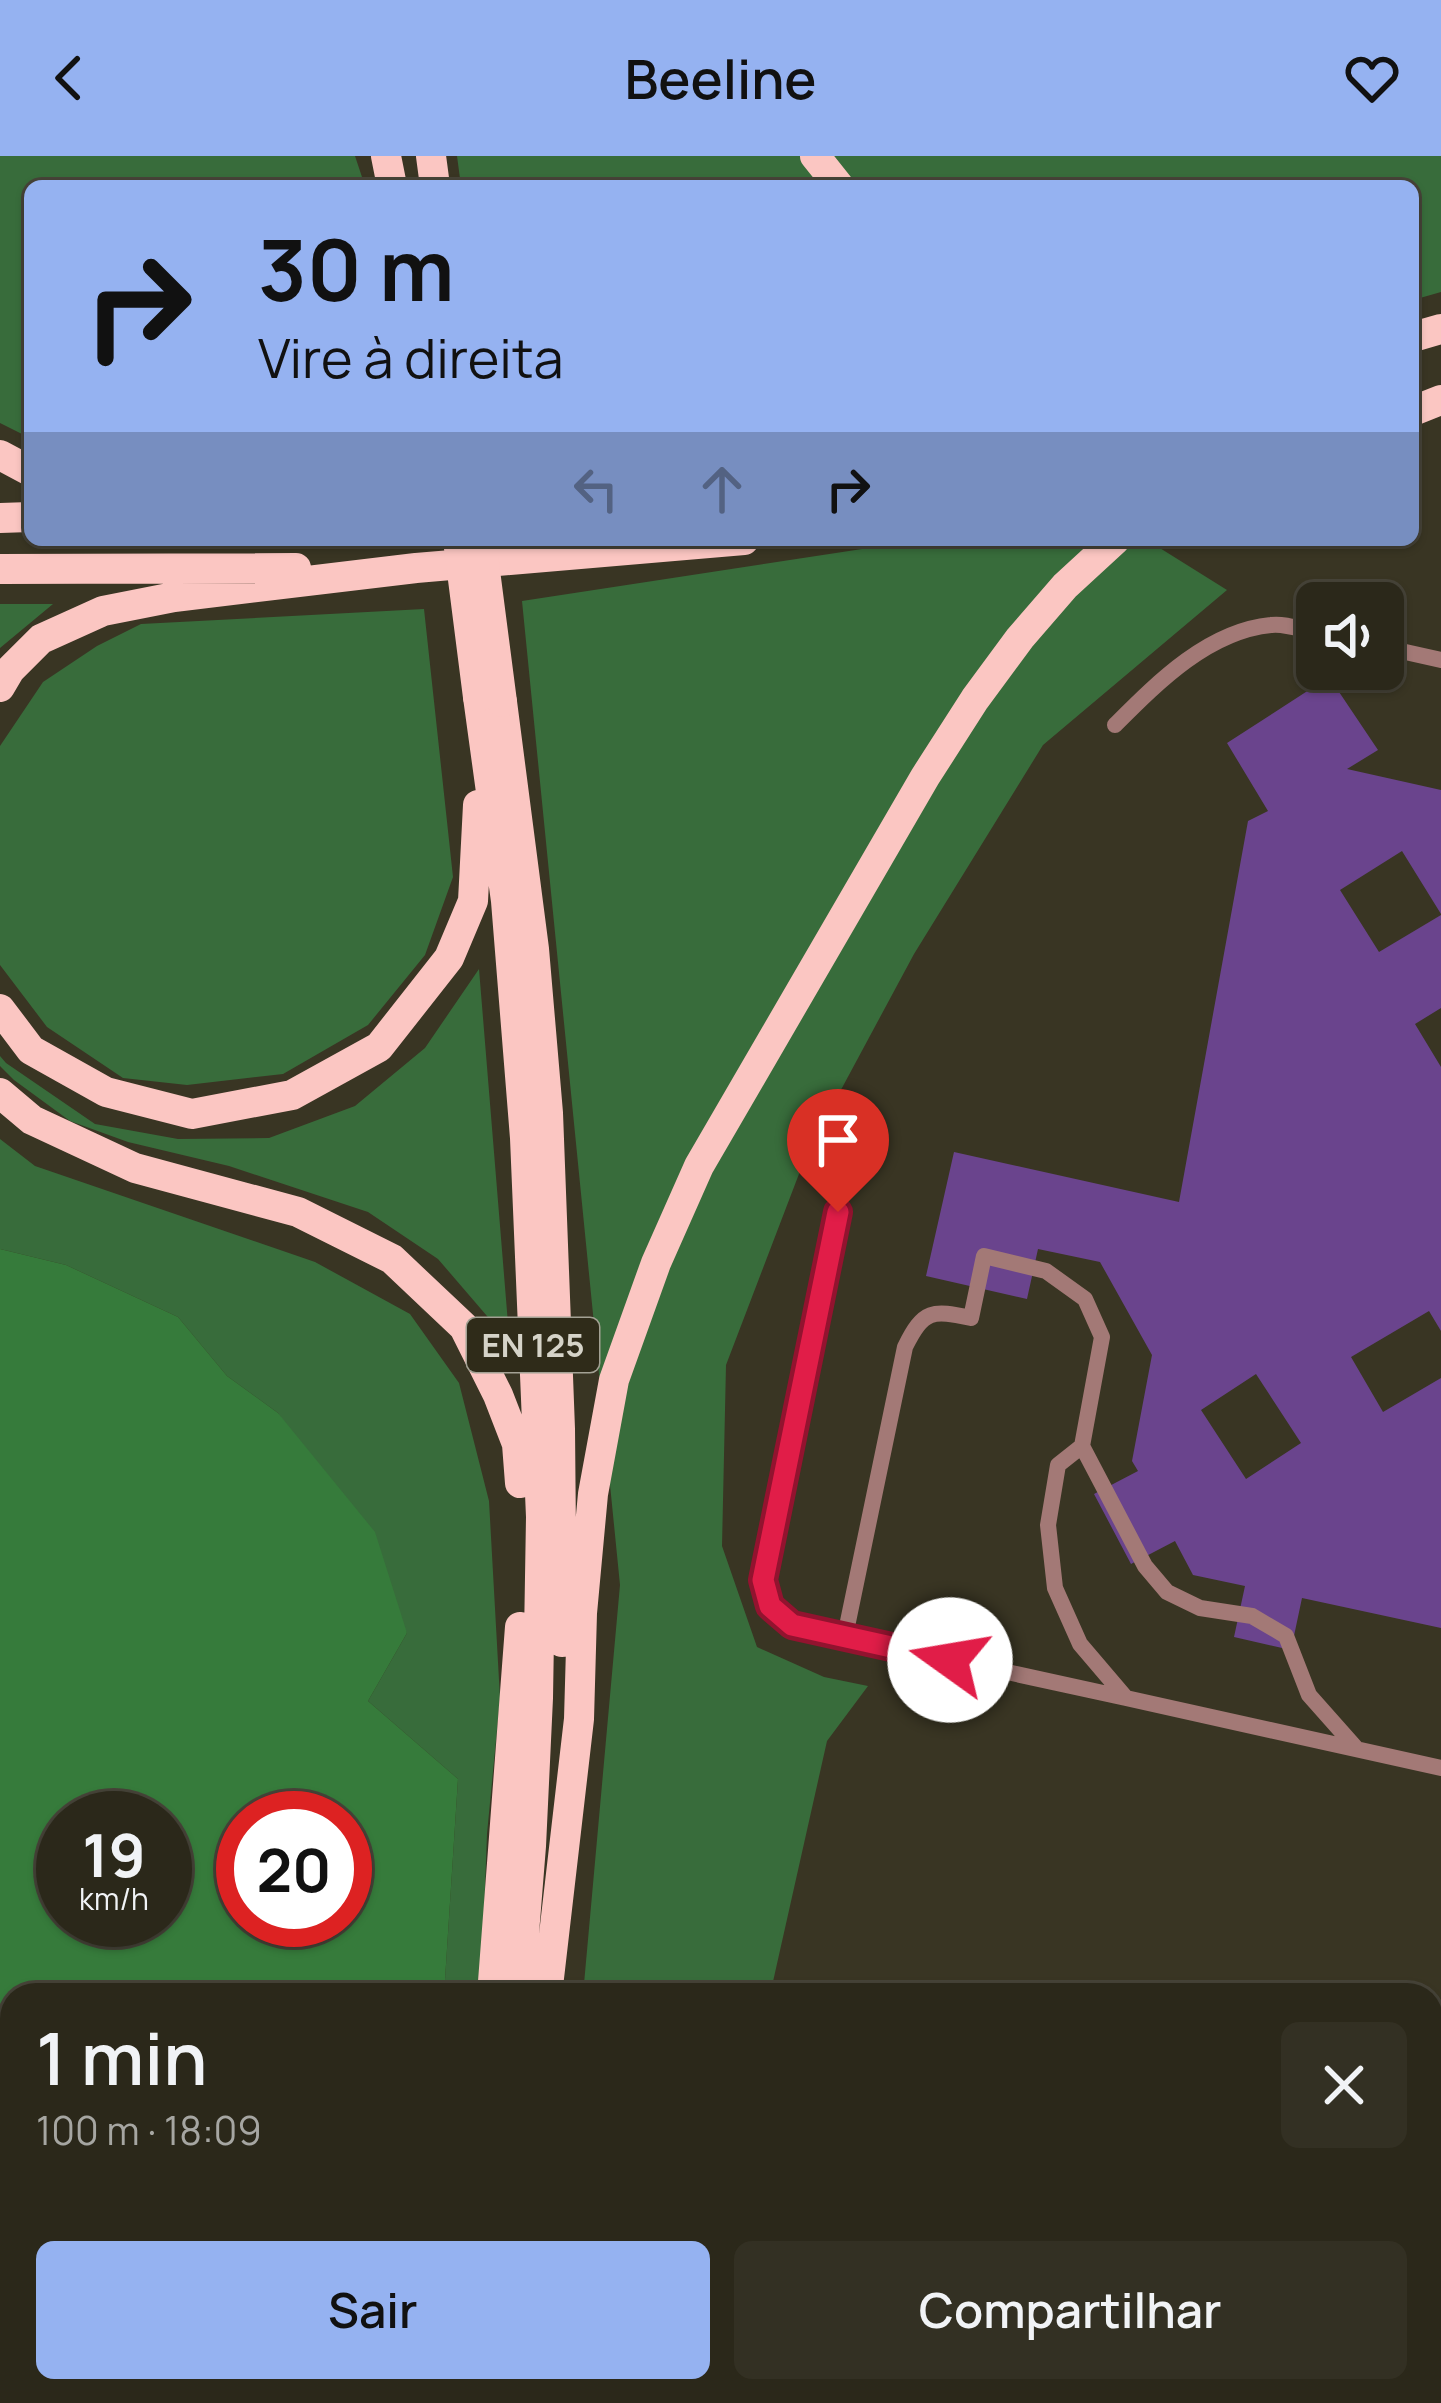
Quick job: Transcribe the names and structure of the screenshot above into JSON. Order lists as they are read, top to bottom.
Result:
{
  "streets": {
    "main road": ["EN 125"]
  },
  "page": {
    "header": "Beeline",
    "turn": ["30 m", "Vire à direita"],
    "speed": "19 km/h",
    "limit": "20",
    "heading": ["1 min", "100 m · 18:09"],
    "buttons": ["Sair", "Compartilhar"]
  }
}
